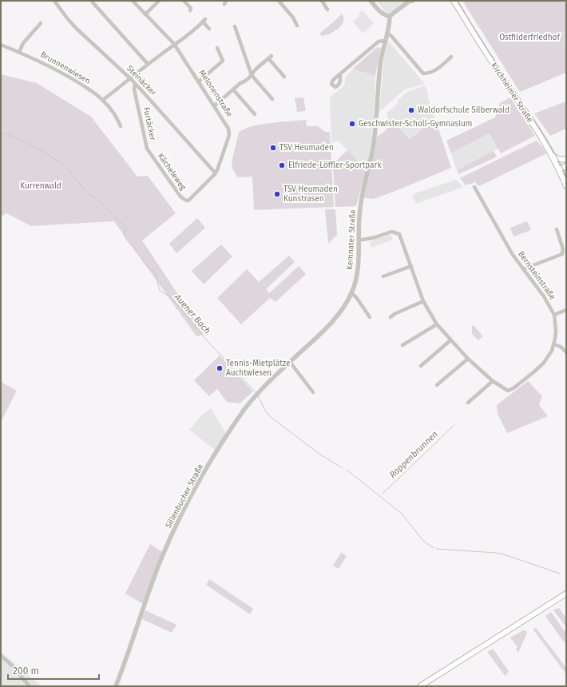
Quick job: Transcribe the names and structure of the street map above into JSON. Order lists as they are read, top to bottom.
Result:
{
  "streets": {
    "main road": ["Kirchheimer Straße"],
    "street": [
      "Brunnenwiesen",
      "Steinäcker",
      "Melonenstraße",
      "Furtäcker",
      "Kächeleweg",
      "Kemnater Straße",
      "Bernsteinstraße",
      "Sillenbucher Straße"
    ]
  },
  "crossings": [
    ["Steinäcker", "Melonenstraße"],
    ["Steinäcker", "Furtäcker"],
    ["Melonenstraße", "Kächeleweg"],
    ["Furtäcker", "Kächeleweg"],
    ["Kemnater Straße", "Bernsteinstraße"],
    ["Kemnater Straße", "Sillenbucher Straße"]
  ],
  "water": ["Auener Bach", "Rappenbrunnen"],
  "parks": ["Ostfilderfriedhof", "Kurrenwald"],
  "places": [
    "Waldorfschule Silberwald",
    "Geschwister-Scholl-Gymnasium",
    "TSV Heumaden",
    "Elfriede-Löffler-Sportpark",
    "TSV Heumaden Kunstrasen",
    "Tennis-Mietplätze Auchtwiesen"
  ],
  "scale_bar": "200 m"
}
